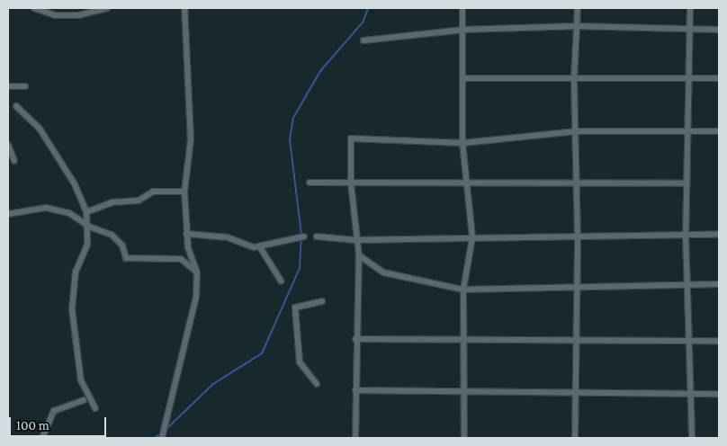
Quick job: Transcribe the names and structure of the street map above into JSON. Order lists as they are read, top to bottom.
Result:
{
  "scale_bar": "100 m"
}
